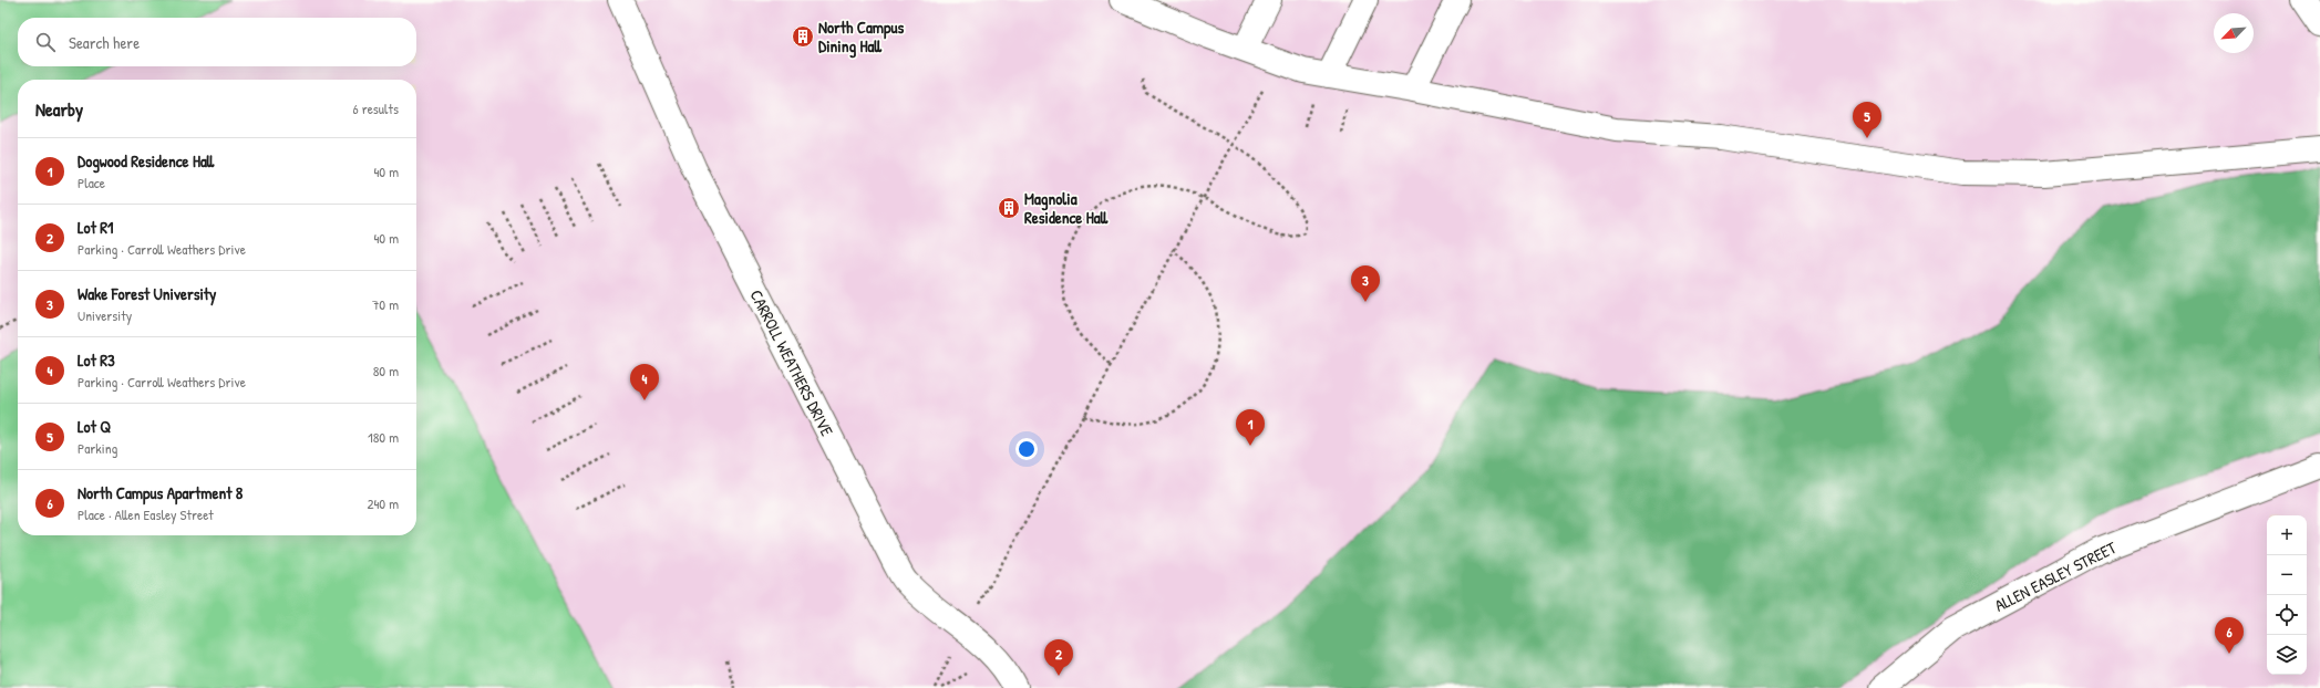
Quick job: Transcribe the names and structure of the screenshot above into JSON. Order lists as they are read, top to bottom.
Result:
{
  "streets": {
    "street": ["CARROLL WEATHERS DRIVE", "ALLEN EASLEY STREET"]
  },
  "places": {
    "building": ["North Campus Dining Hall", "Magnolia Residence Hall"]
  },
  "north": "bottom left",
  "page": {
    "search": "Search here",
    "heading": ["Nearby", "6 results"],
    "pins": [
      "5",
      "3",
      "4",
      "1",
      "6",
      "2"
    ],
    "list": [
      {
        "mark": "1",
        "name": "Dogwood Residence Hall",
        "note": "Place",
        "value": "40 m"
      },
      {
        "mark": "2",
        "name": "Lot R1",
        "note": "Parking · Carroll Weathers Drive",
        "value": "40 m"
      },
      {
        "mark": "3",
        "name": "Wake Forest University",
        "note": "University",
        "value": "70 m"
      },
      {
        "mark": "4",
        "name": "Lot R3",
        "note": "Parking · Carroll Weathers Drive",
        "value": "80 m"
      },
      {
        "mark": "5",
        "name": "Lot Q",
        "note": "Parking",
        "value": "180 m"
      },
      {
        "mark": "6",
        "name": "North Campus Apartment 8",
        "note": "Place · Allen Easley Street",
        "value": "240 m"
      }
    ],
    "map_buttons": ["+", "−"]
  }
}
